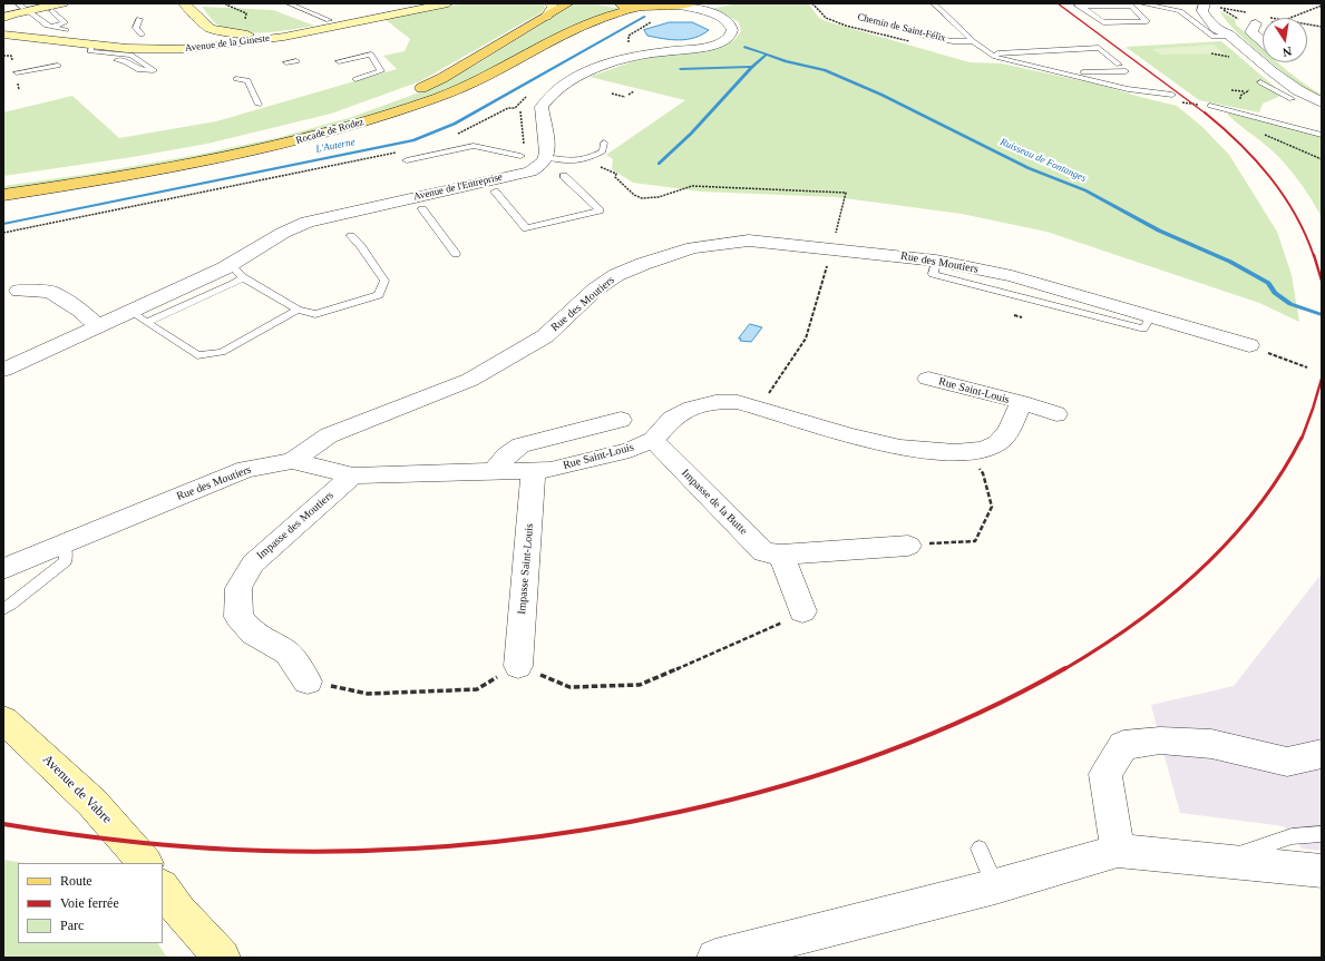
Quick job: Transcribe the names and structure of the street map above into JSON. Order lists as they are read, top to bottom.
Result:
{
  "streets": {
    "main road": ["Avenue de la Gineste", "Rocade de Rodez", "Avenue de Vabre"],
    "street": [
      "Avenue de l'Entreprise",
      "Rue des Moutiers",
      "Rue Saint-Louis",
      "Impasse de la Butte",
      "Impasse des Moutiers",
      "Impasse Saint-Louis"
    ],
    "path": ["Chemin de Saint-Félix"]
  },
  "crossings": [
    ["Rue des Moutiers", "Rue Saint-Louis"],
    ["Rue Saint-Louis", "Impasse de la Butte"],
    ["Rue Saint-Louis", "Impasse des Moutiers"],
    ["Rue Saint-Louis", "Impasse Saint-Louis"]
  ],
  "water": ["L'Auterne", "Ruisseau de Fontanges"],
  "legend": ["Route", "Voie ferrée", "Parc"],
  "north": "bottom"
}
